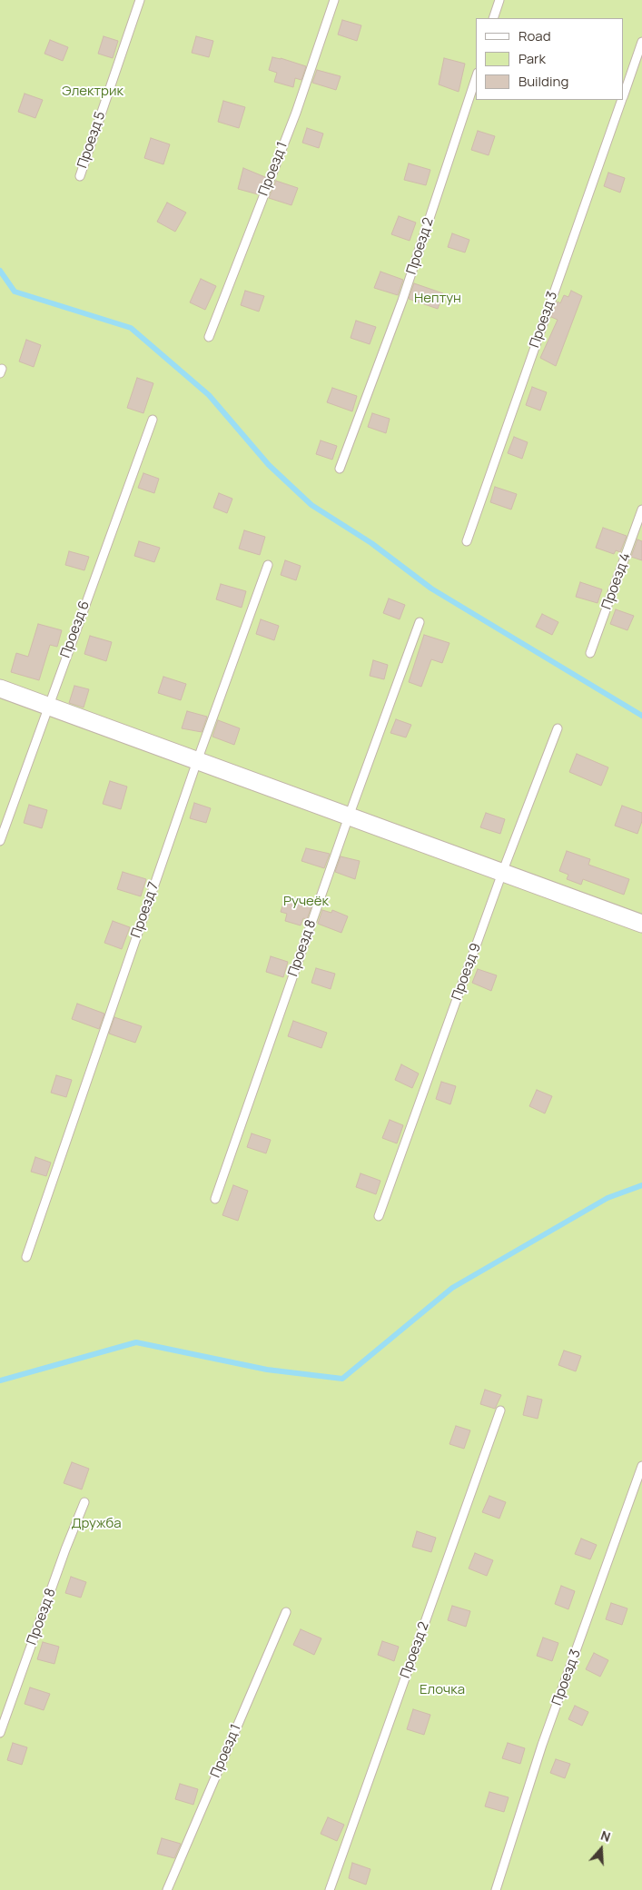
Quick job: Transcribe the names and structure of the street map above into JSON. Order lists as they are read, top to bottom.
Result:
{
  "streets": {
    "lane": [
      "Проезд 5",
      "Проезд 1",
      "Проезд 2",
      "Проезд 3",
      "Проезд 4",
      "Проезд 6",
      "Проезд 7",
      "Проезд 8",
      "Проезд 9"
    ]
  },
  "parks": [
    "Электрик",
    "Нептун",
    "Ручеёк",
    "Дружба",
    "Елочка"
  ],
  "legend": ["Road", "Park", "Building"],
  "north": "top"
}
